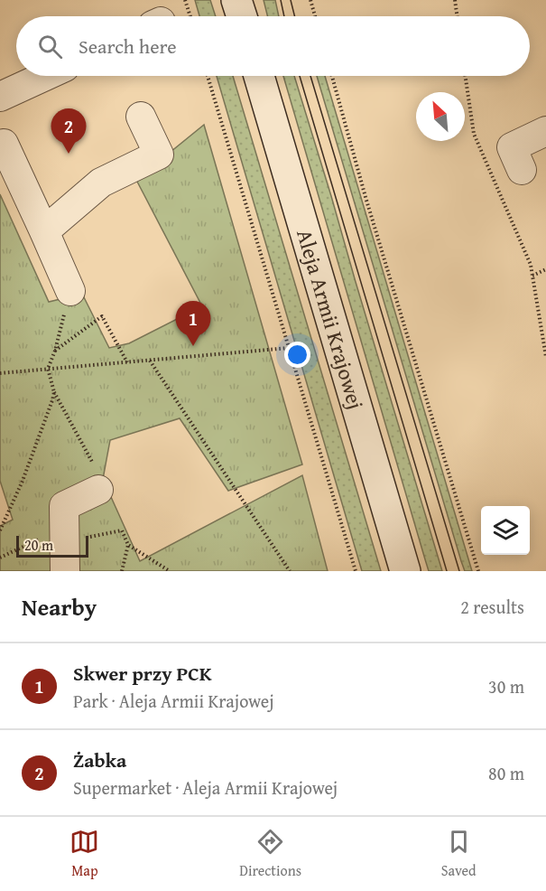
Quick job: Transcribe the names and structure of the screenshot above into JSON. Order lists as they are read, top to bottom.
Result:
{
  "streets": {
    "main road": ["Aleja Armii Krajowej"]
  },
  "scale_bar": "20 m",
  "north": "top left",
  "page": {
    "search": "Search here",
    "pins": ["2", "1"],
    "scale": "20 m",
    "heading": ["Nearby", "2 results"],
    "list": [
      {
        "mark": "1",
        "name": "Skwer przy PCK",
        "note": "Park · Aleja Armii Krajowej",
        "value": "30 m"
      },
      {
        "mark": "2",
        "name": "Żabka",
        "note": "Supermarket · Aleja Armii Krajowej",
        "value": "80 m"
      }
    ],
    "nav": ["Map", "Directions", "Saved"]
  }
}
